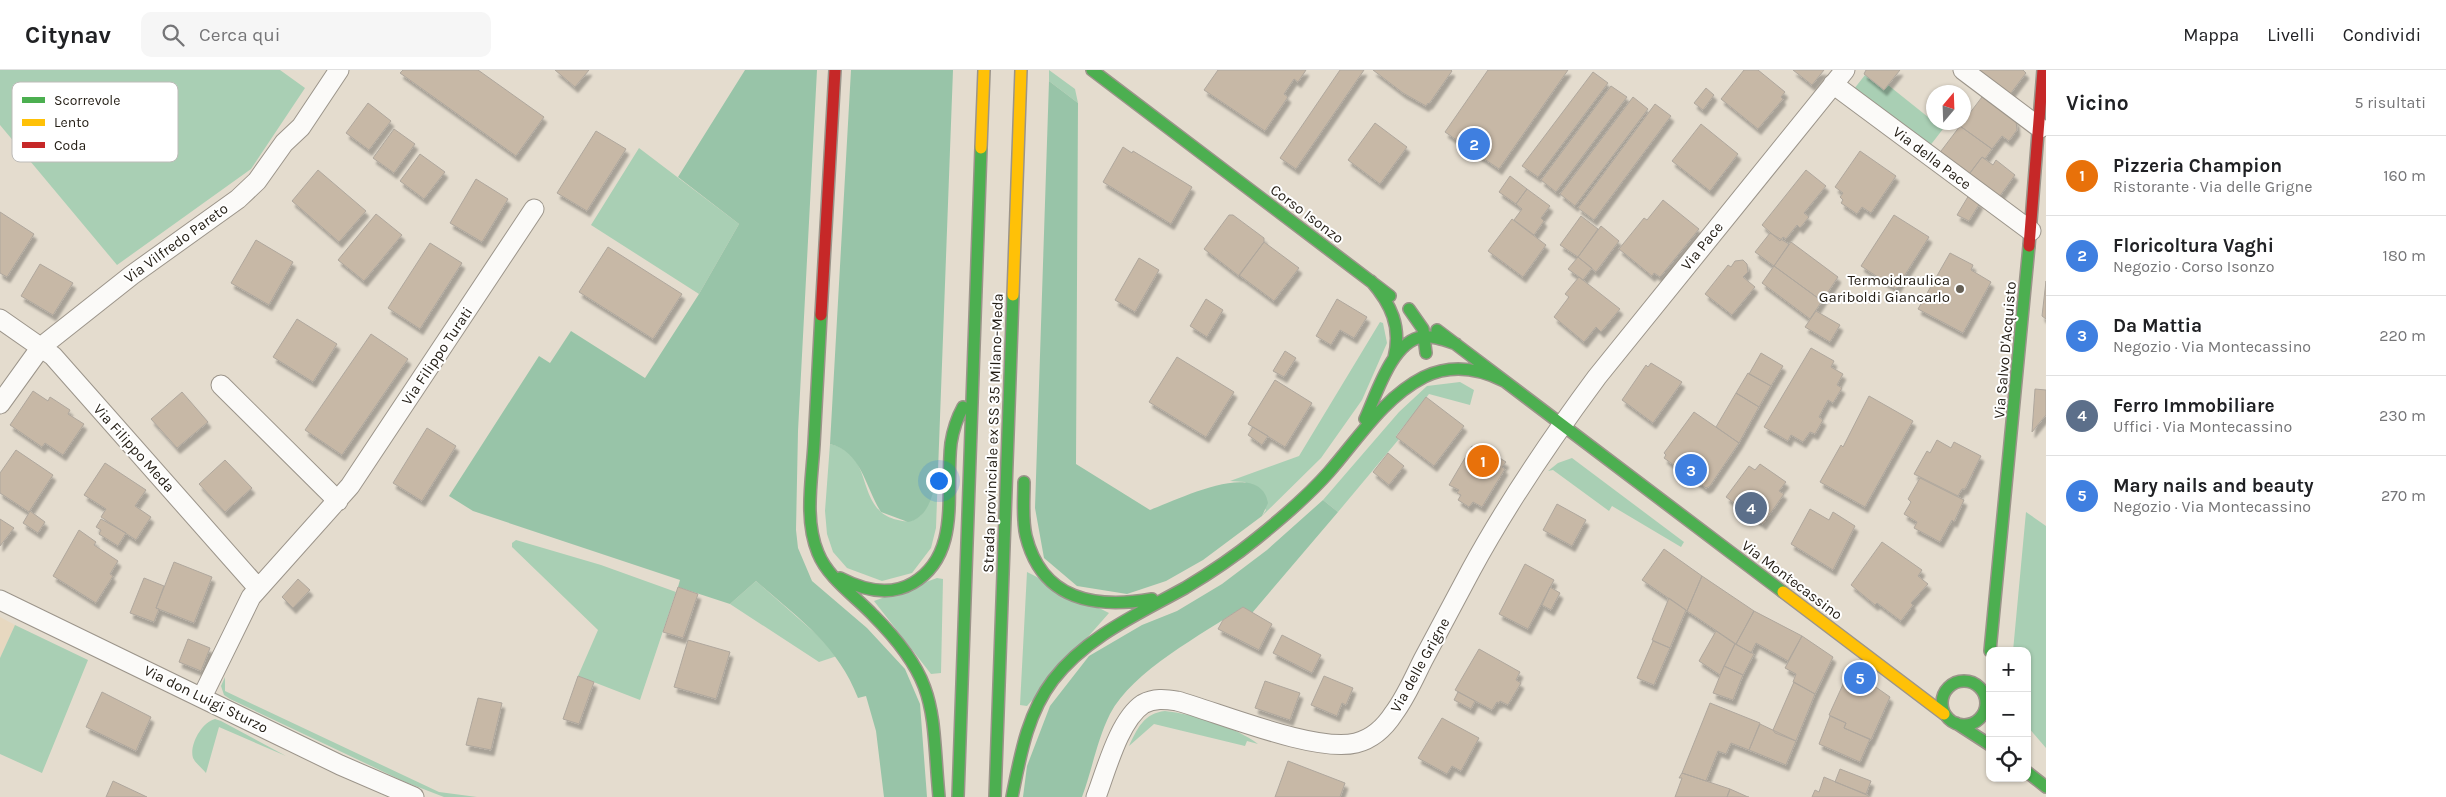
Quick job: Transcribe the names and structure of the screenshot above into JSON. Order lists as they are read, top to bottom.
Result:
{
  "streets": {
    "main road": [
      "Corso Isonzo",
      "Via Salvo D'Acquisto",
      "Strada provinciale ex SS 35 Milano-Meda",
      "Via Montecassino"
    ],
    "street": [
      "Via della Pace",
      "Via Vilfredo Pareto",
      "Via Pace",
      "Via Filippo Turati",
      "Via Filippo Meda",
      "Via delle Grigne",
      "Via don Luigi Sturzo"
    ]
  },
  "crossings": [
    ["Via della Pace", "Via Pace"],
    ["Via della Pace", "Via Salvo D'Acquisto"],
    ["Corso Isonzo", "Via Montecassino"],
    ["Via Vilfredo Pareto", "Via Filippo Meda"],
    ["Via Pace", "Via Montecassino"],
    ["Via Pace", "Via delle Grigne"],
    ["Via Filippo Turati", "Via Filippo Meda"],
    ["Via Filippo Turati", "Via don Luigi Sturzo"],
    ["Via Montecassino", "Via delle Grigne"]
  ],
  "places": ["Termoidraulica Gariboldi Giancarlo"],
  "legend": ["Scorrevole", "Lento", "Coda"],
  "north": "top",
  "page": {
    "header": "Citynav",
    "search": "Cerca qui",
    "nav": ["Mappa", "Livelli", "Condividi"],
    "heading": ["Vicino", "5 risultati"],
    "pins": [
      "2",
      "1",
      "3",
      "4",
      "5"
    ],
    "list": [
      {
        "mark": "1",
        "name": "Pizzeria Champion",
        "note": "Ristorante · Via delle Grigne",
        "value": "160 m"
      },
      {
        "mark": "2",
        "name": "Floricoltura Vaghi",
        "note": "Negozio · Corso Isonzo",
        "value": "180 m"
      },
      {
        "mark": "3",
        "name": "Da Mattia",
        "note": "Negozio · Via Montecassino",
        "value": "220 m"
      },
      {
        "mark": "4",
        "name": "Ferro Immobiliare",
        "note": "Uffici · Via Montecassino",
        "value": "230 m"
      },
      {
        "mark": "5",
        "name": "Mary nails and beauty",
        "note": "Negozio · Via Montecassino",
        "value": "270 m"
      }
    ],
    "map_buttons": ["+", "−"]
  }
}
